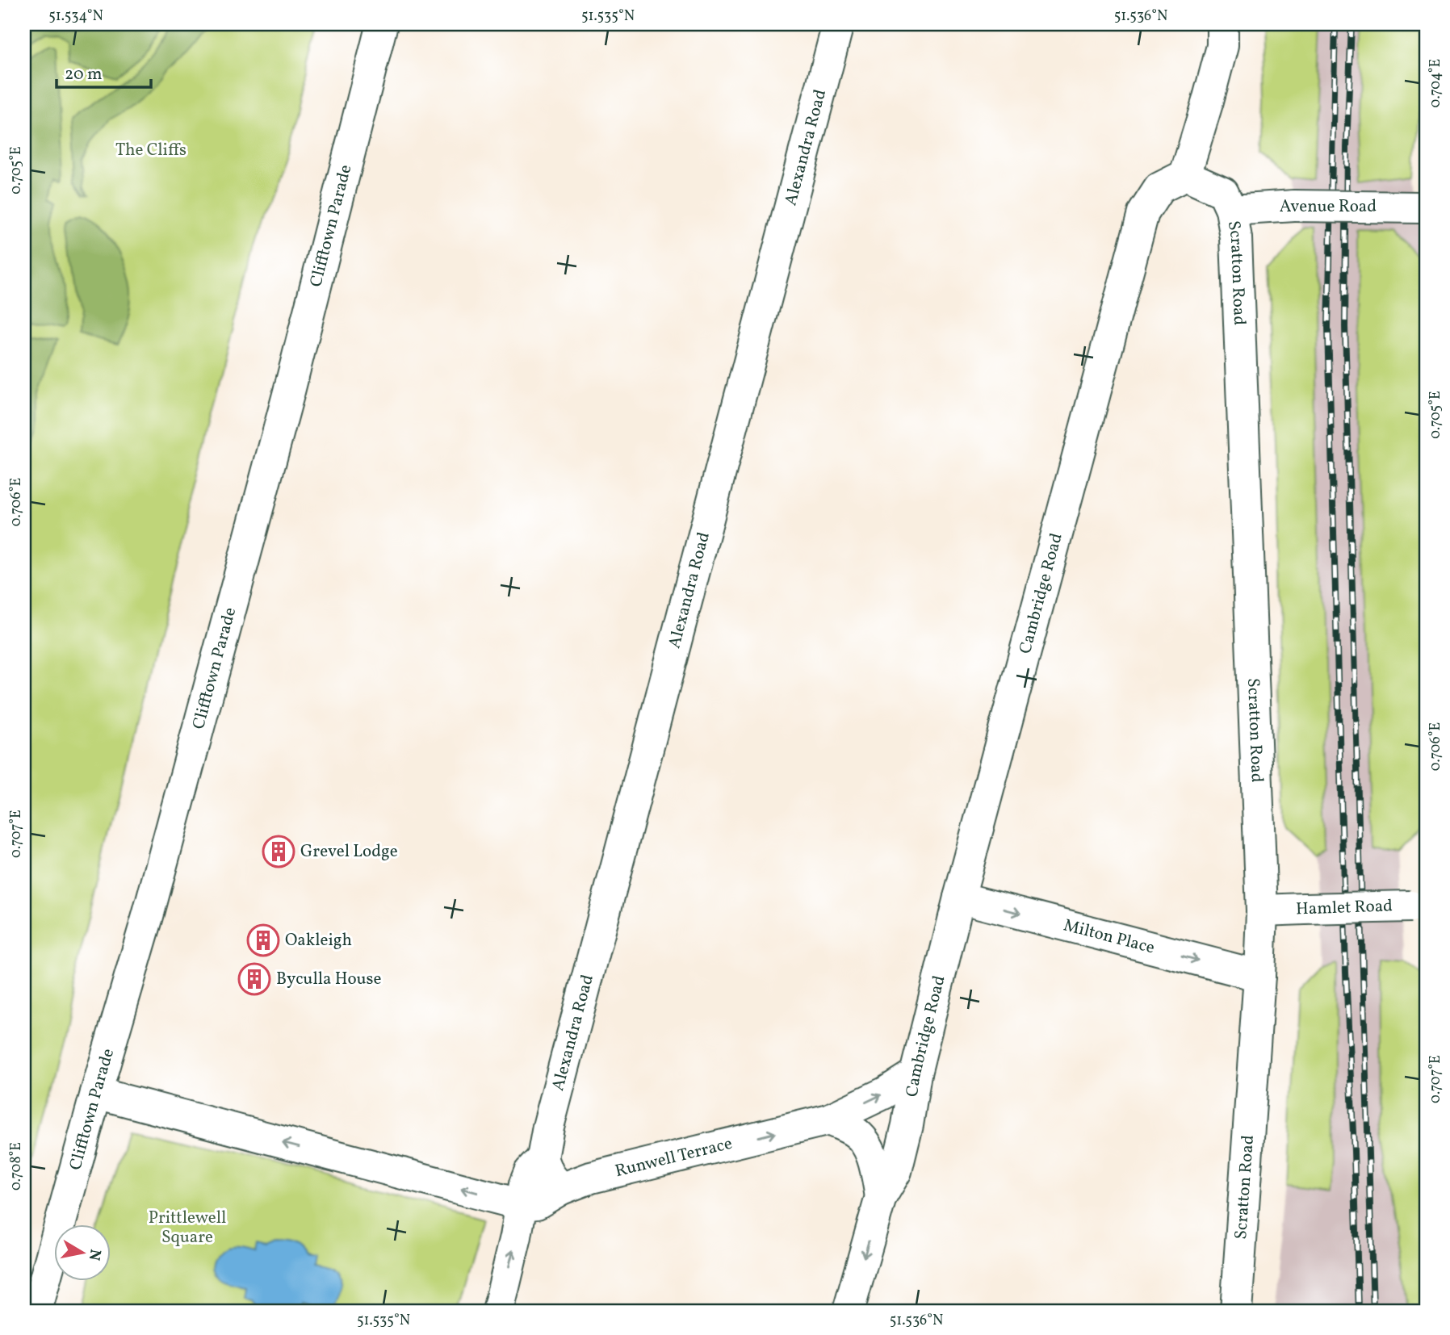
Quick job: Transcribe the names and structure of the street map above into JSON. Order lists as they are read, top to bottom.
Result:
{
  "streets": {
    "street": [
      "Alexandra Road",
      "Avenue Road",
      "Clifftown Parade",
      "Scratton Road",
      "Cambridge Road",
      "Hamlet Road",
      "Milton Place",
      "Runwell Terrace"
    ]
  },
  "crossings": [
    ["Alexandra Road", "Runwell Terrace"],
    ["Avenue Road", "Scratton Road"],
    ["Scratton Road", "Cambridge Road"],
    ["Scratton Road", "Hamlet Road"],
    ["Scratton Road", "Milton Place"],
    ["Cambridge Road", "Milton Place"],
    ["Cambridge Road", "Runwell Terrace"]
  ],
  "one_way": ["Milton Place", "Runwell Terrace"],
  "parks": ["The Cliffs", "Prittlewell Square"],
  "places": {
    "building": ["Grevel Lodge", "Oakleigh", "Byculla House"]
  },
  "scale_bar": "20 m",
  "north": "right",
  "coordinates": [
    "51.534°N",
    "51.535°N",
    "51.536°N",
    "0.704°E",
    "0.705°E",
    "0.706°E",
    "0.707°E",
    "0.708°E"
  ]
}
